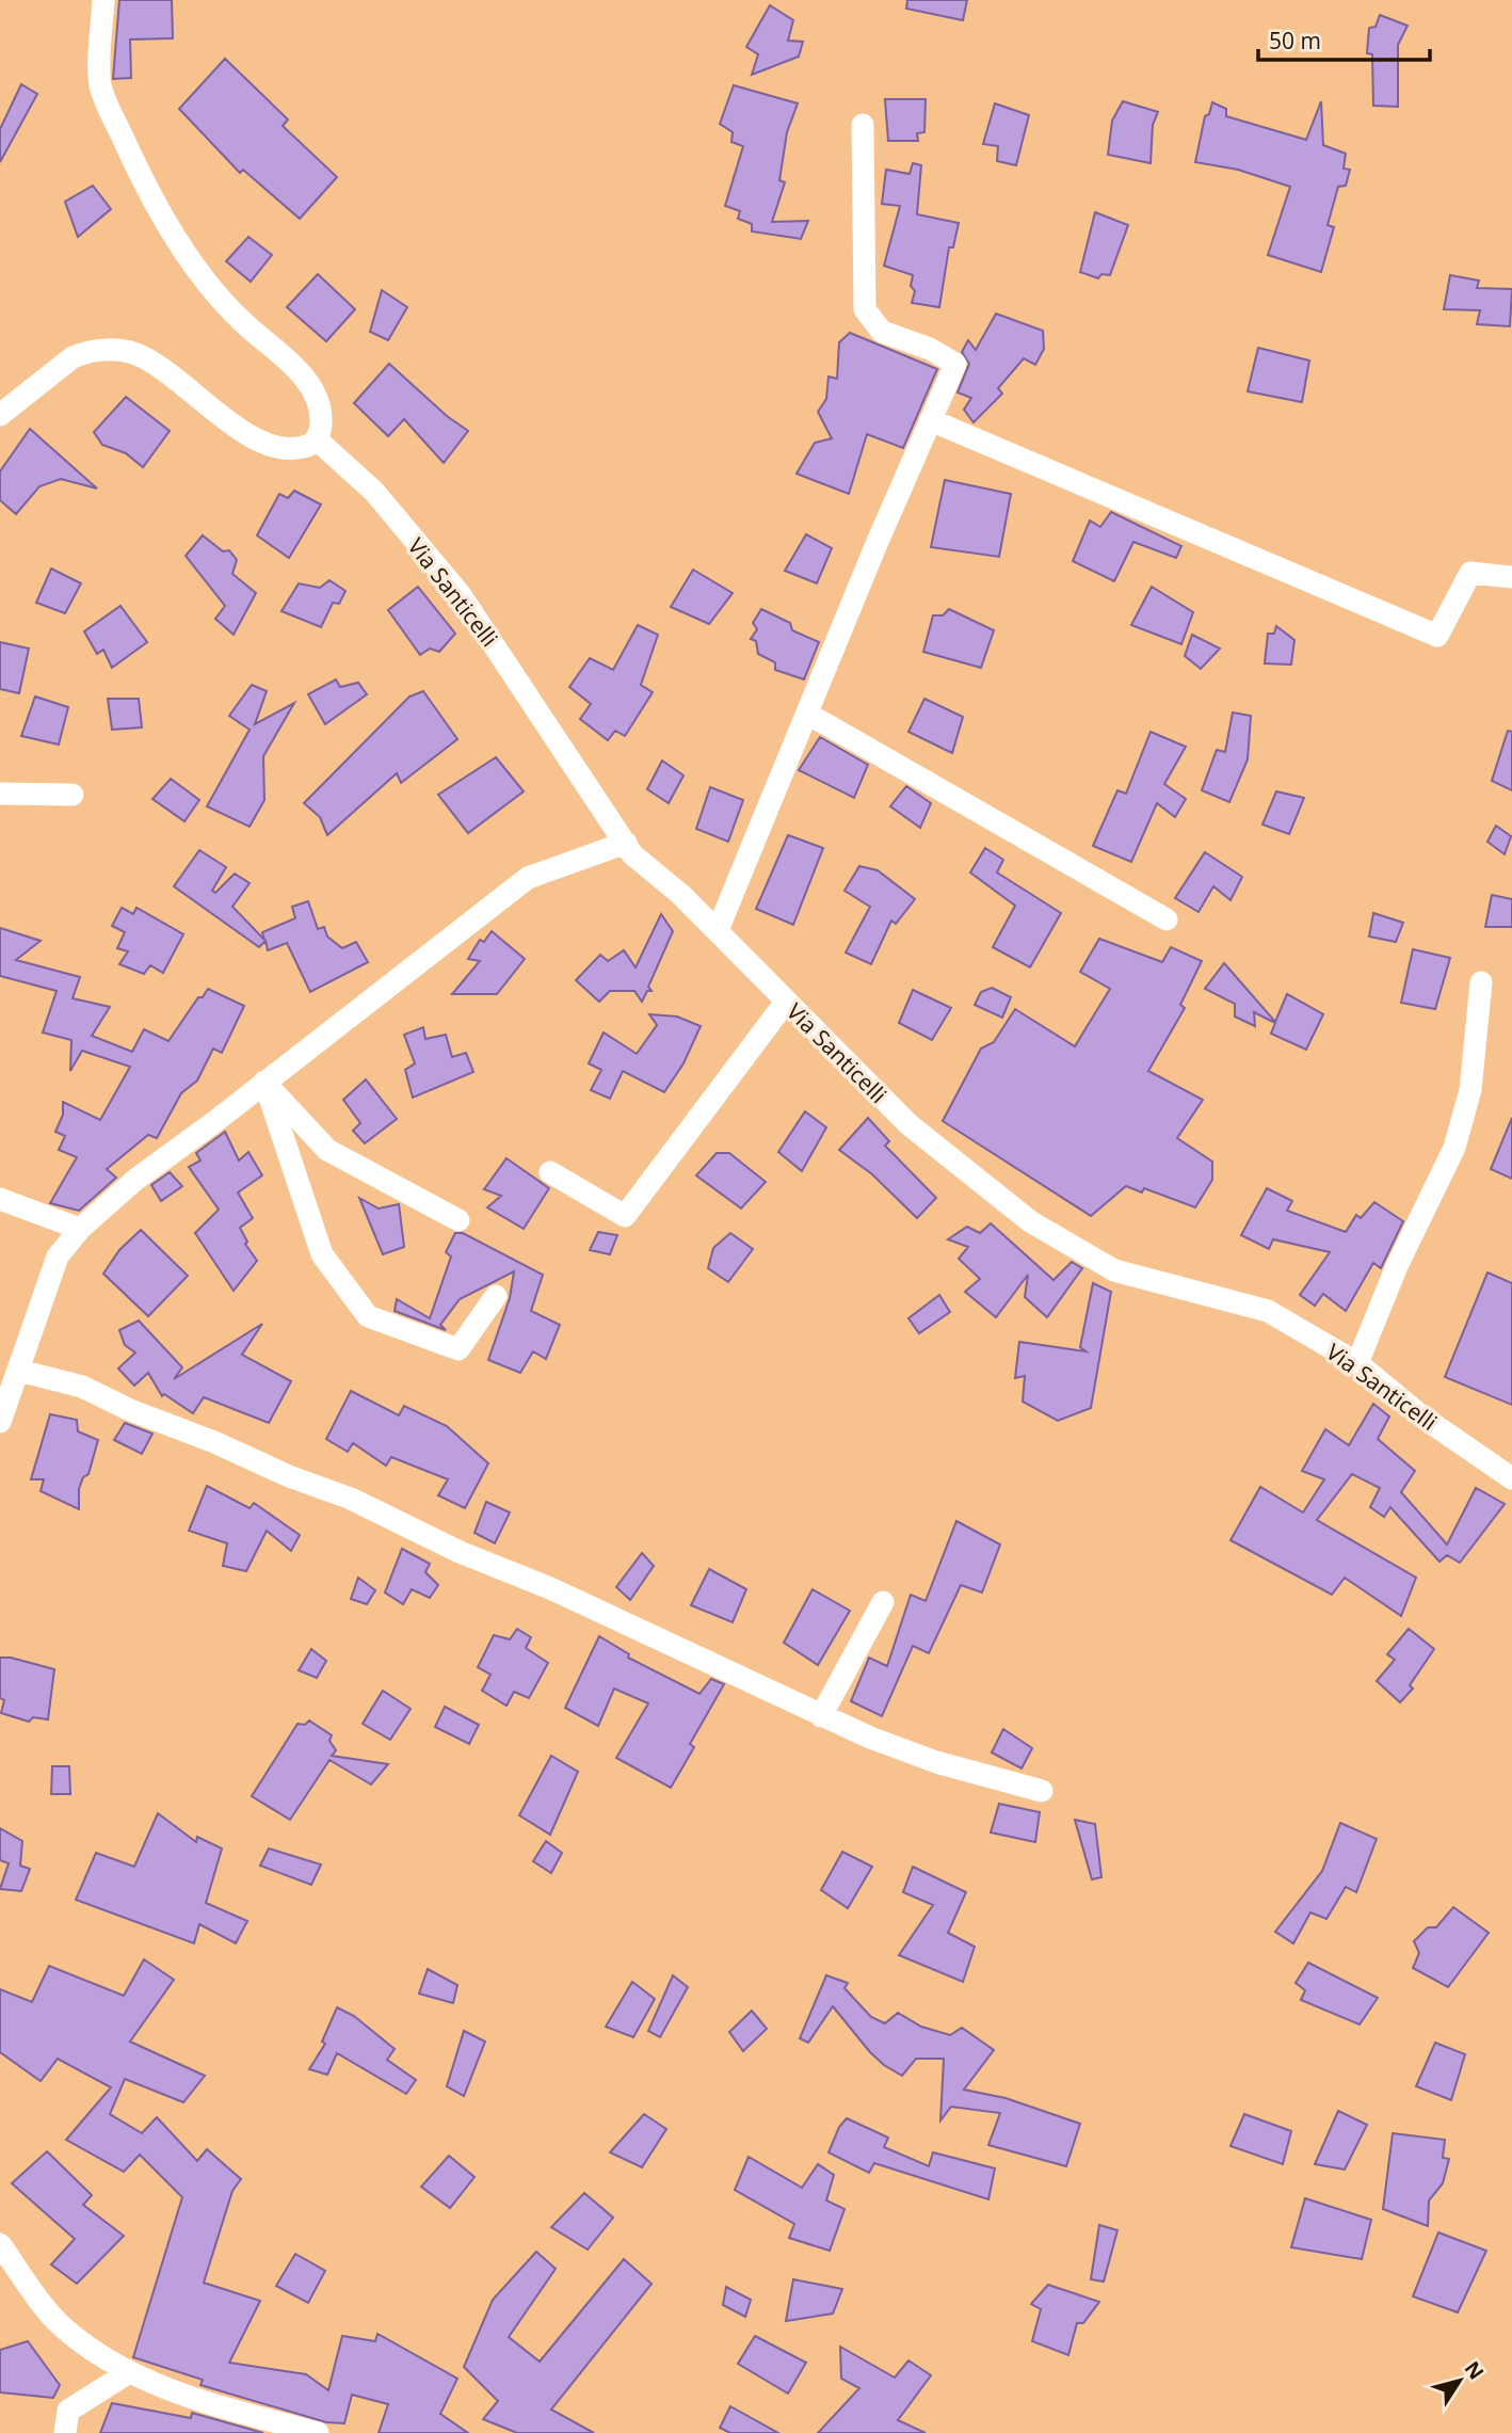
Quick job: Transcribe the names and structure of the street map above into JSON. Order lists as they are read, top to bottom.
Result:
{
  "streets": {
    "street": ["Via Santicelli"]
  },
  "scale_bar": "50 m",
  "north": "top right"
}
